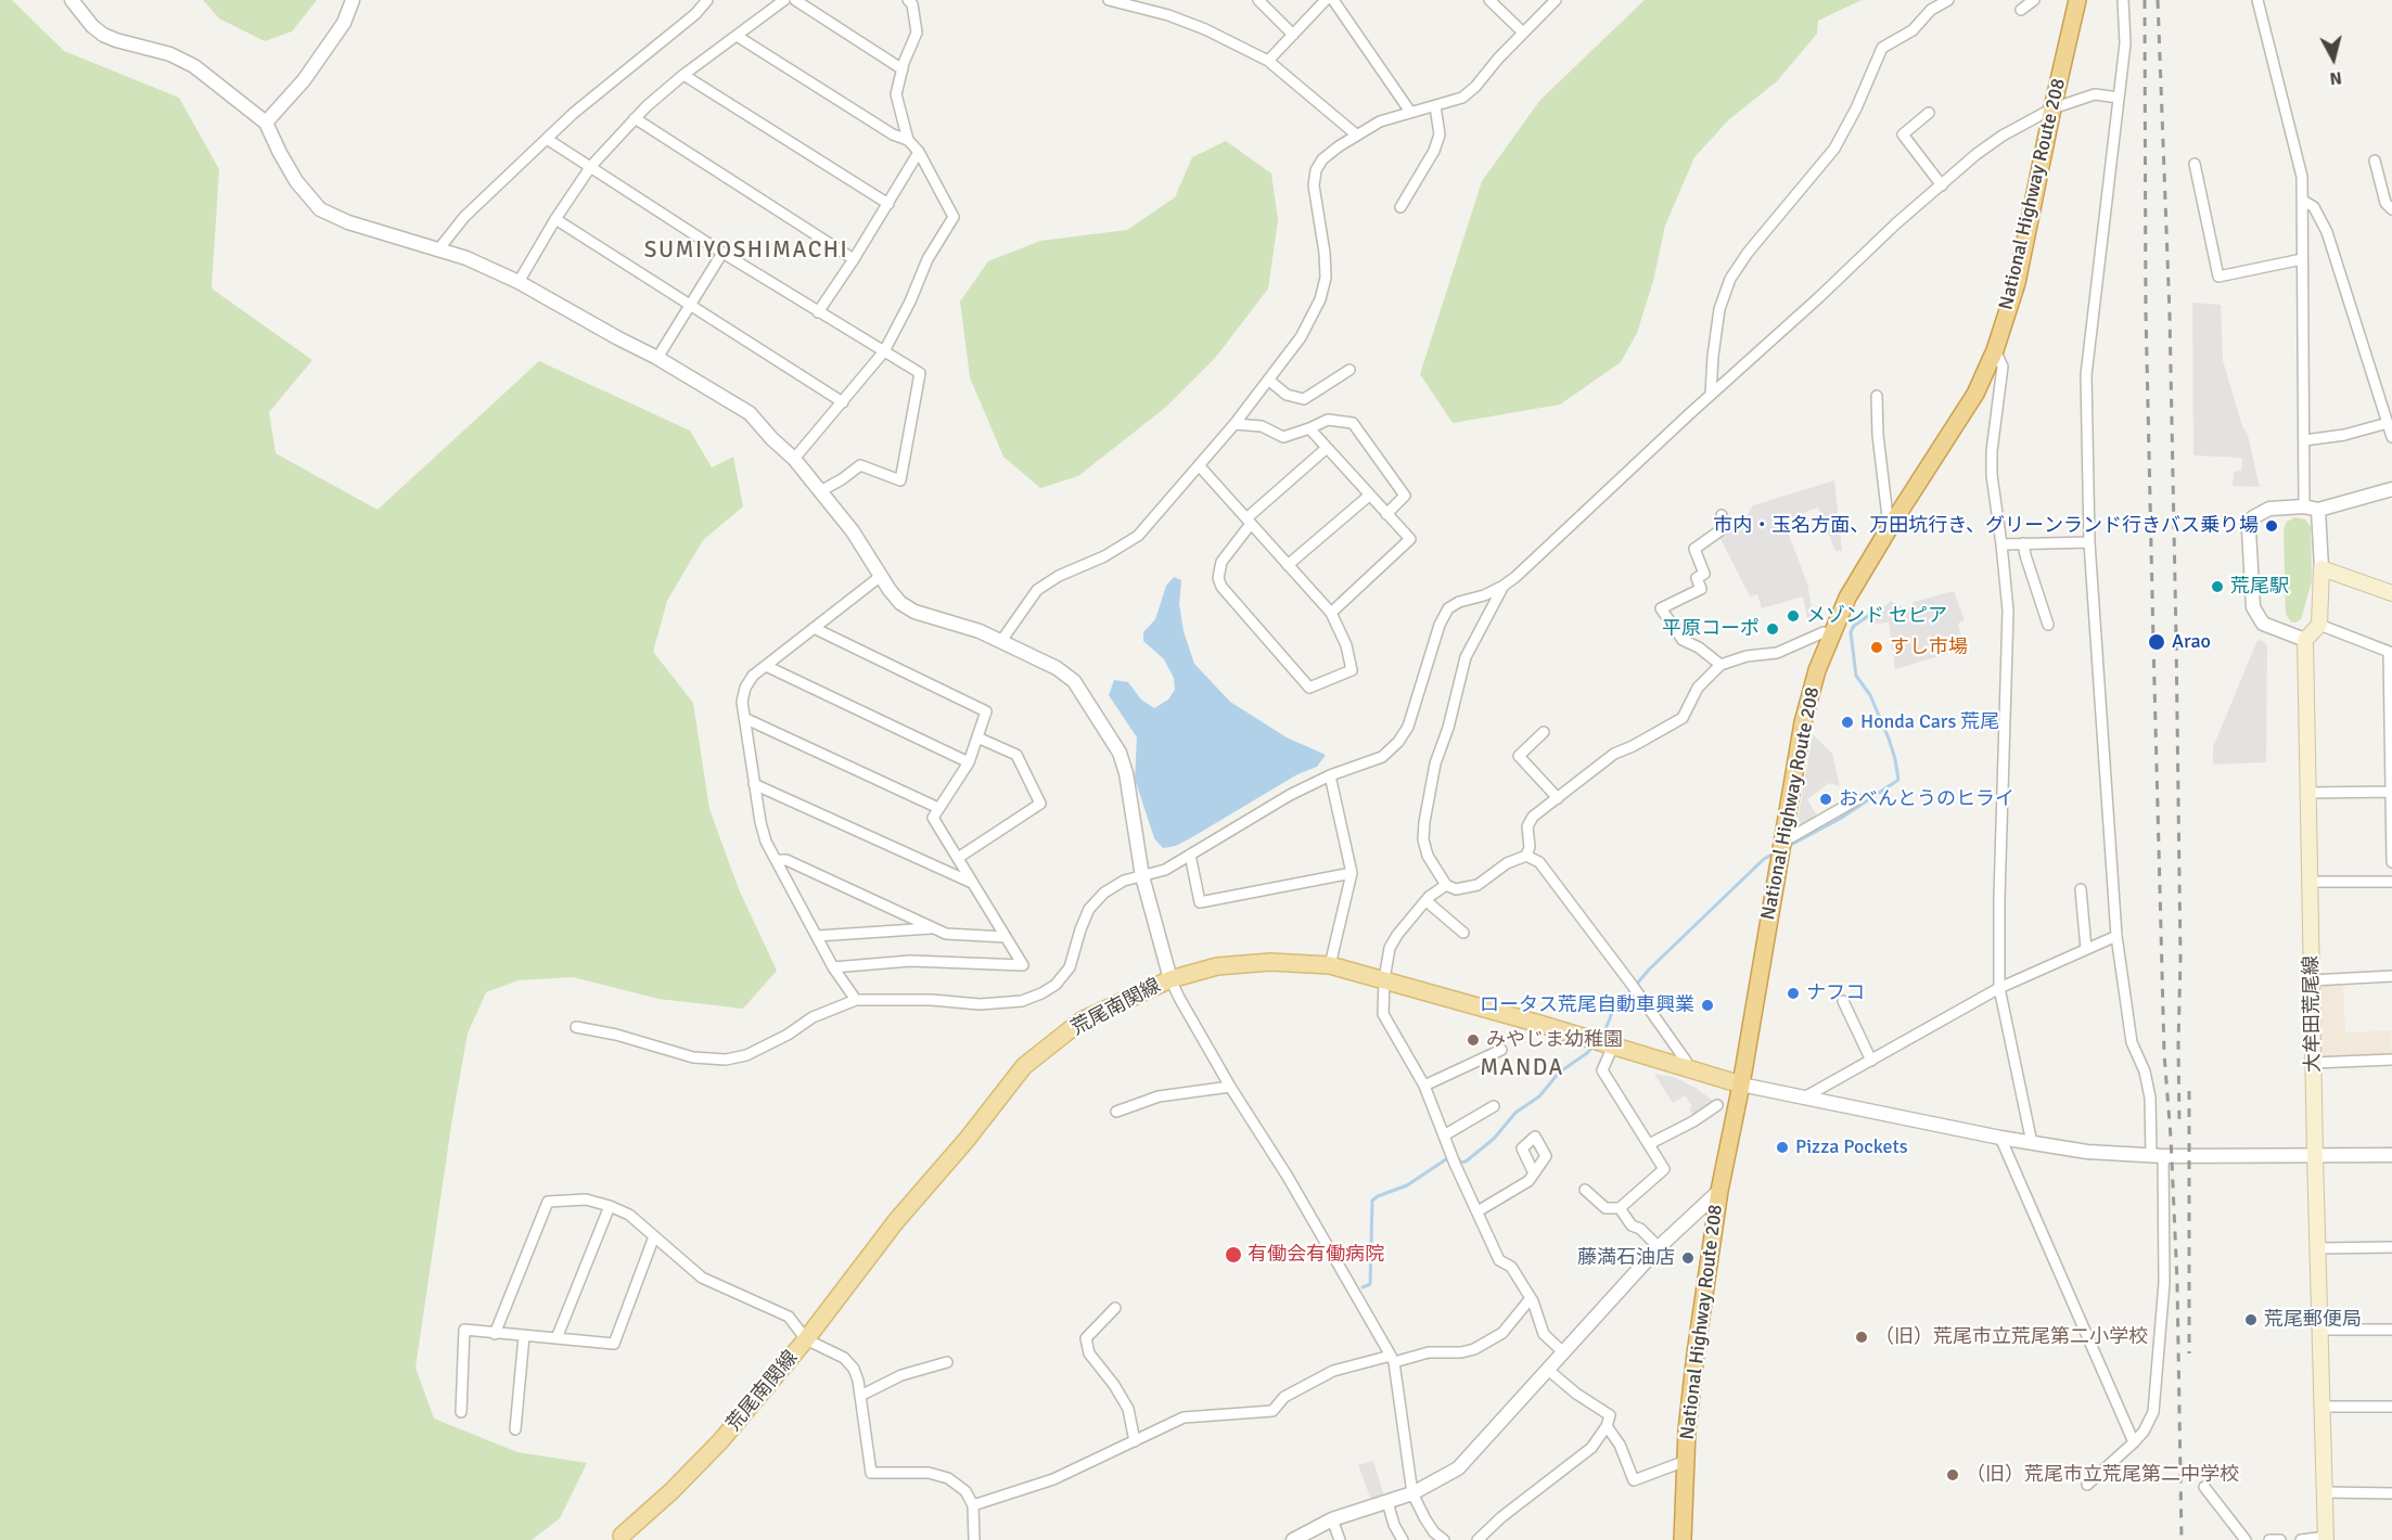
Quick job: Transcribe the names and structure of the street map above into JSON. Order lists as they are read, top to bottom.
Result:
{
  "streets": {
    "highway": ["National Highway Route 208"],
    "main road": ["荒尾南関線", "大牟田荒尾線"]
  },
  "crossings": [
    ["National Highway Route 208", "荒尾南関線"]
  ],
  "districts": ["SUMIYOSHIMACHI", "MANDA"],
  "places": [
    "市内・玉名方面、万田坑行き、グリーンランド行きバス乗り場",
    "荒尾駅",
    "メゾンド セピア",
    "平原コーポ",
    "Arao",
    "すし市場",
    "Honda Cars 荒尾",
    "おべんとうのヒライ",
    "ナフコ",
    "ロータス荒尾自動車興業",
    "みやじま幼稚園",
    "Pizza Pockets",
    "有働会有働病院",
    "藤満石油店",
    "荒尾郵便局",
    "（旧）荒尾市立荒尾第二小学校",
    "（旧）荒尾市立荒尾第二中学校"
  ],
  "north": "bottom"
}
